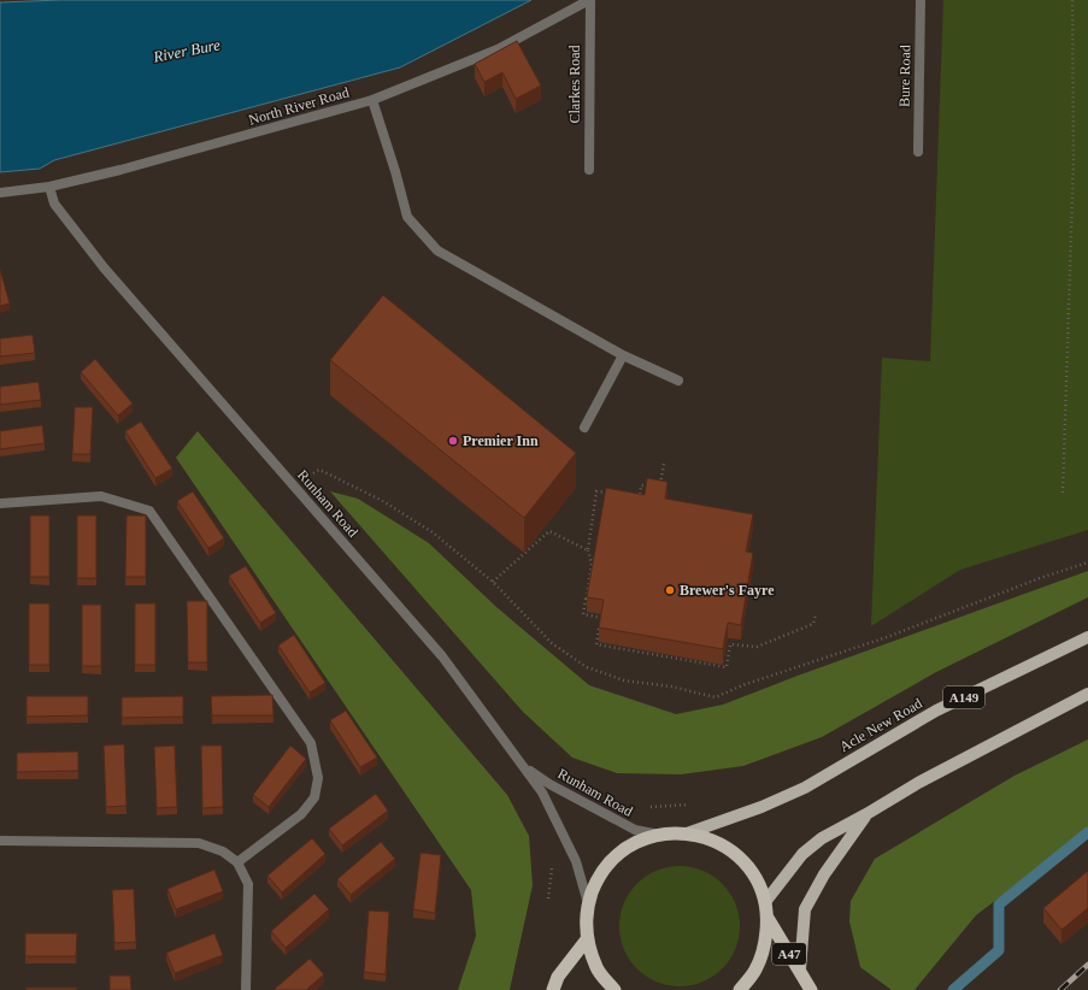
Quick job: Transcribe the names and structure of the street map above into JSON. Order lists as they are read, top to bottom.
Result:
{
  "streets": {
    "highway": ["A47"],
    "main road": ["A149", "Acle New Road"],
    "street": [
      "Bure Road",
      "Clarkes Road",
      "North River Road",
      "Runham Road"
    ]
  },
  "crossings": [
    ["Clarkes Road", "North River Road"],
    ["North River Road", "Runham Road"]
  ],
  "water": ["River Bure"],
  "places": ["Premier Inn", "Brewer's Fayre"]
}
